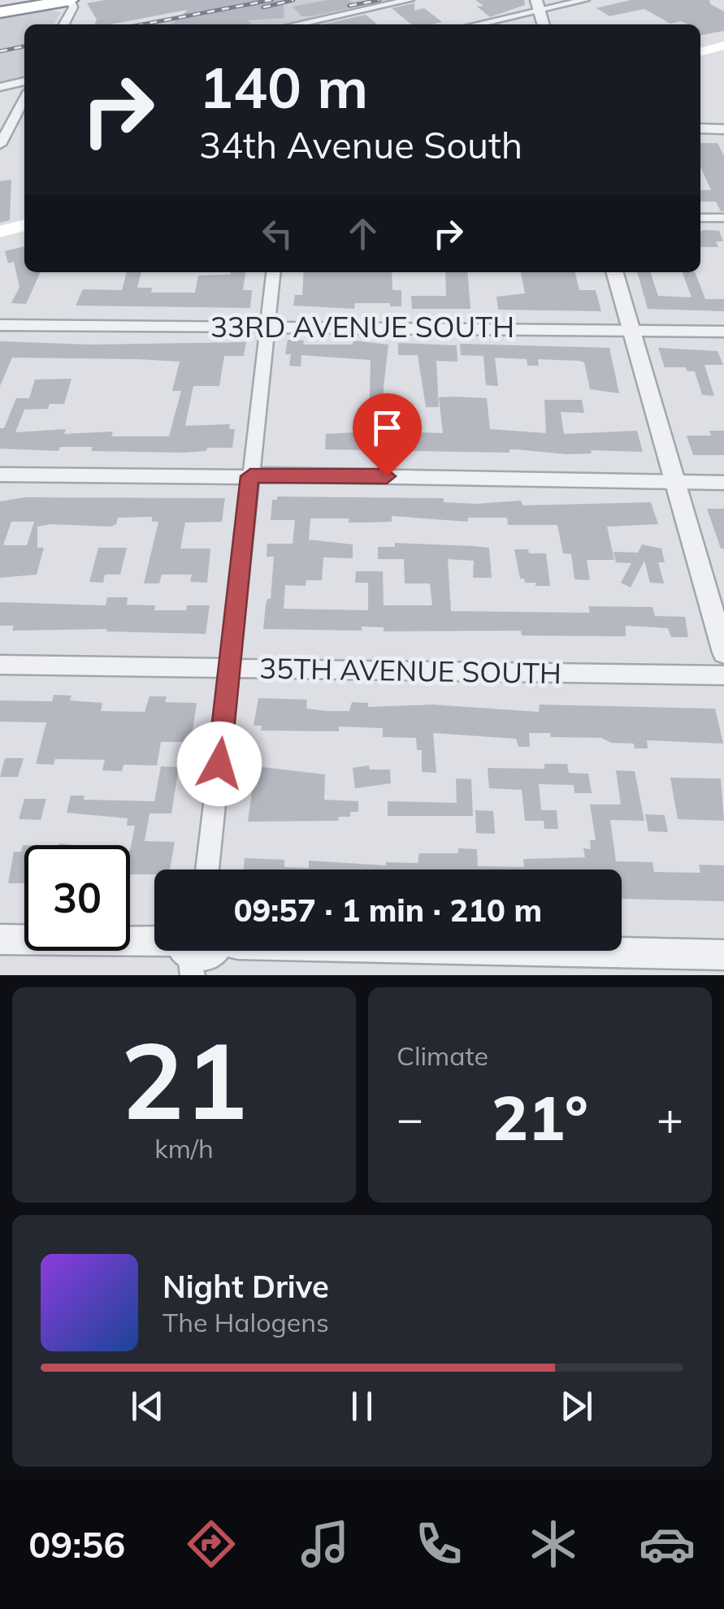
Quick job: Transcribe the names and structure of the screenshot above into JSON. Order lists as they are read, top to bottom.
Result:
{
  "streets": {
    "street": ["33RD AVENUE SOUTH", "35TH AVENUE SOUTH"]
  },
  "page": {
    "turn": ["140 m", "34th Avenue South"],
    "limit": "30",
    "trip": "09:57 · 1 min · 210 m",
    "tile": [
      ["21", "km/h"],
      "Climate"
    ],
    "heat": ["−", "21°", "+"],
    "song": ["Night Drive", "The Halogens"],
    "tabs": "09:56"
  }
}
